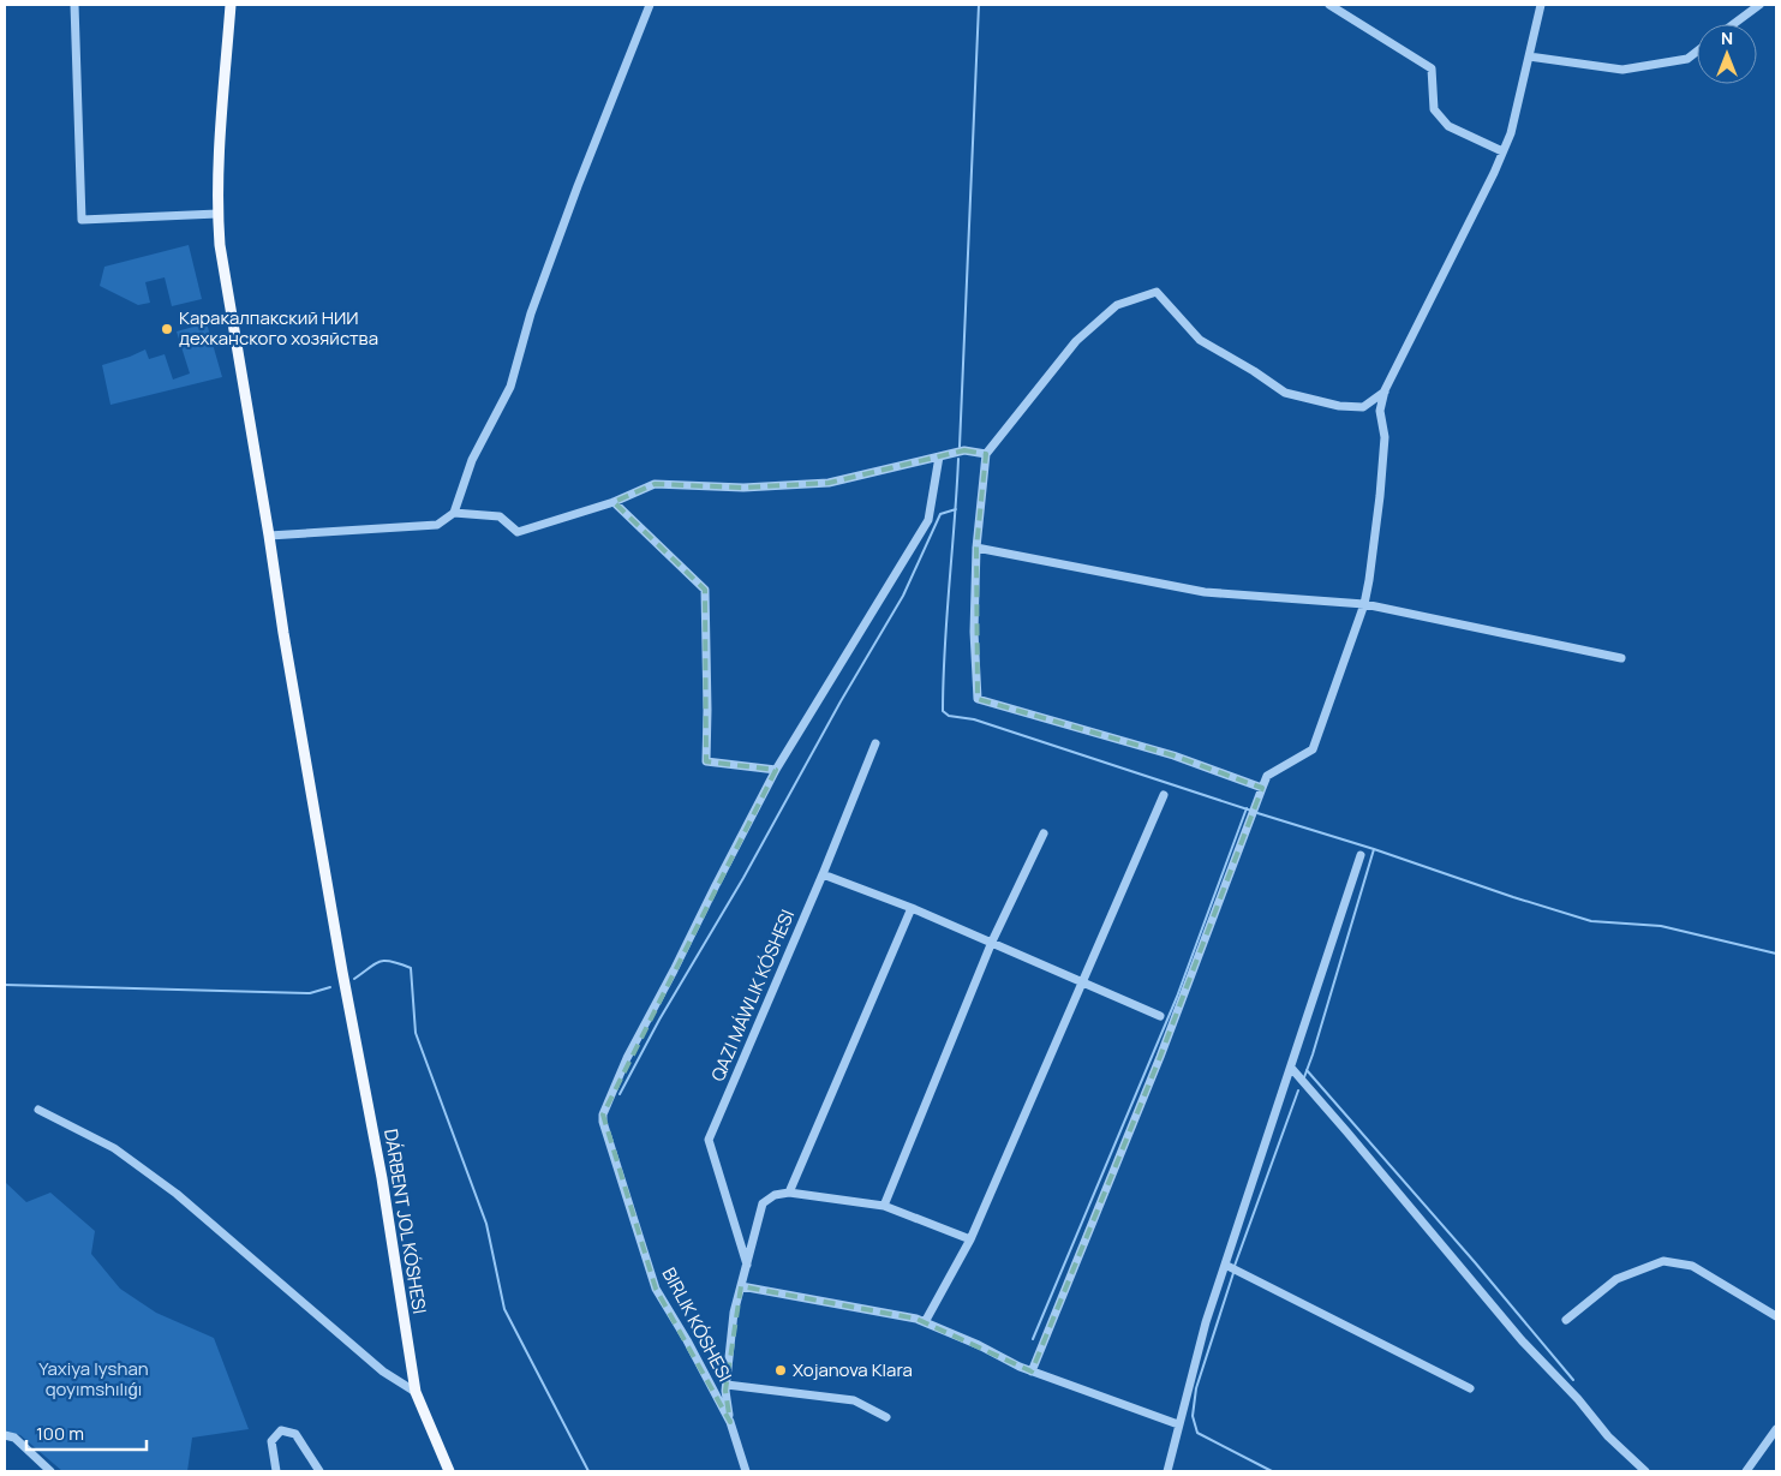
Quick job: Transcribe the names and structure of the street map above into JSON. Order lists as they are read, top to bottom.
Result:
{
  "streets": {
    "main road": ["DÁRBENT JOL KÓSHESI"],
    "street": ["BIRLIK KÓSHESI"]
  },
  "parks": ["Yaxiya Iyshan qoyımshılıǵı"],
  "places": ["Каракалпакский НИИ дехканского хозяйства", "Xojanova Klara"],
  "scale_bar": "100 m",
  "north": "top"
}
